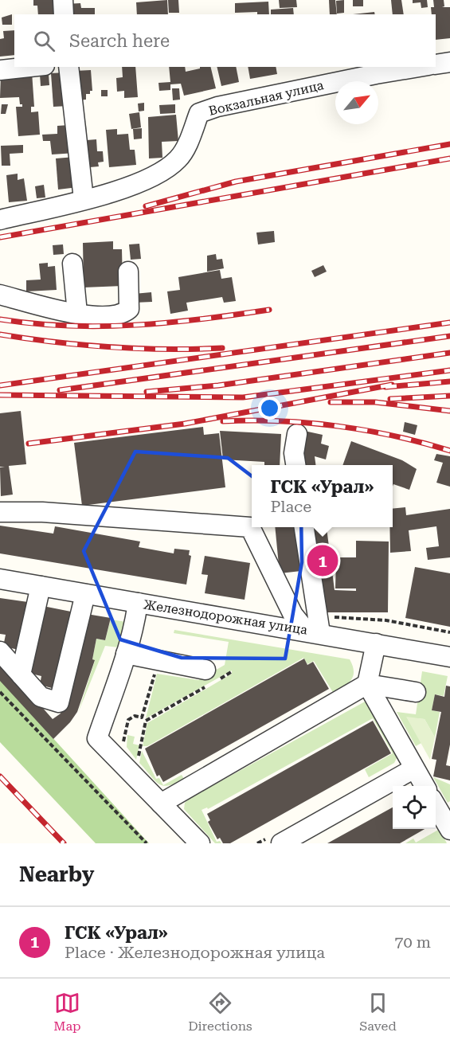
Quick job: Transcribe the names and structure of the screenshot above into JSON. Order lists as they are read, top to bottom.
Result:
{
  "streets": {
    "street": ["Вокзальная улица", "Железнодорожная улица"]
  },
  "north": "top right",
  "page": {
    "search": "Search here",
    "popup": ["ГСК «Урал»", "Place"],
    "pins": "1",
    "heading": "Nearby",
    "list": [
      {
        "mark": "1",
        "name": "ГСК «Урал»",
        "note": "Place · Железнодорожная улица",
        "value": "70 m"
      }
    ],
    "nav": ["Map", "Directions", "Saved"]
  }
}
